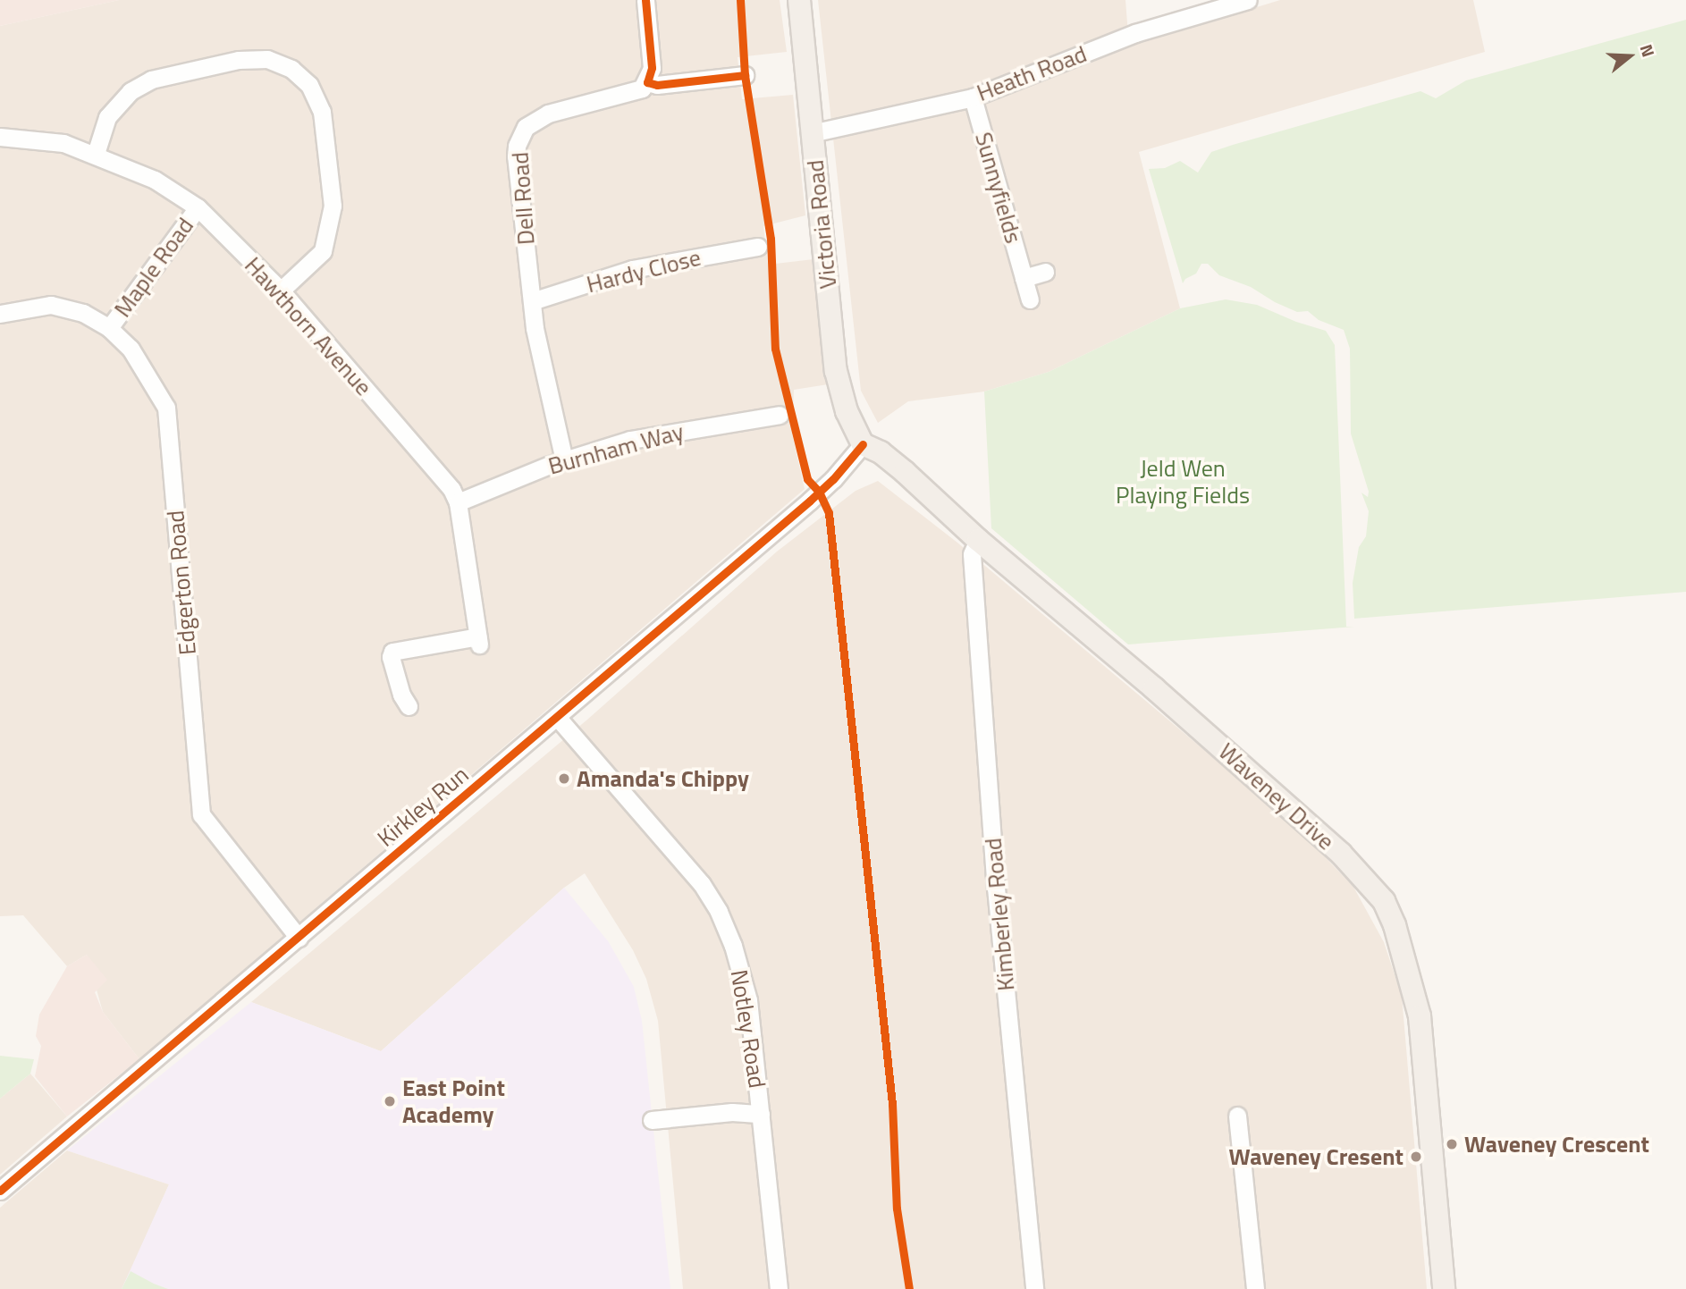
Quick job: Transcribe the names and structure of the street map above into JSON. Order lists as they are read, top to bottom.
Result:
{
  "streets": {
    "main road": ["Victoria Road", "Waveney Drive"],
    "street": [
      "Heath Road",
      "Sunnyfields",
      "Dell Road",
      "Maple Road",
      "Hardy Close",
      "Hawthorn Avenue",
      "Burnham Way",
      "Edgerton Road",
      "Kirkley Run",
      "Kimberley Road",
      "Notley Road"
    ]
  },
  "crossings": [
    ["Heath Road", "Sunnyfields"],
    ["Heath Road", "Victoria Road"],
    ["Dell Road", "Hardy Close"],
    ["Dell Road", "Burnham Way"],
    ["Victoria Road", "Waveney Drive"],
    ["Victoria Road", "Kirkley Run"],
    ["Maple Road", "Hawthorn Avenue"],
    ["Maple Road", "Edgerton Road"],
    ["Hawthorn Avenue", "Burnham Way"],
    ["Edgerton Road", "Kirkley Run"],
    ["Waveney Drive", "Kirkley Run"],
    ["Waveney Drive", "Kimberley Road"],
    ["Kirkley Run", "Notley Road"]
  ],
  "parks": ["Jeld Wen Playing Fields"],
  "places": [
    "Amanda's Chippy",
    "East Point Academy",
    "Waveney Crescent",
    "Waveney Cresent"
  ],
  "north": "right"
}
